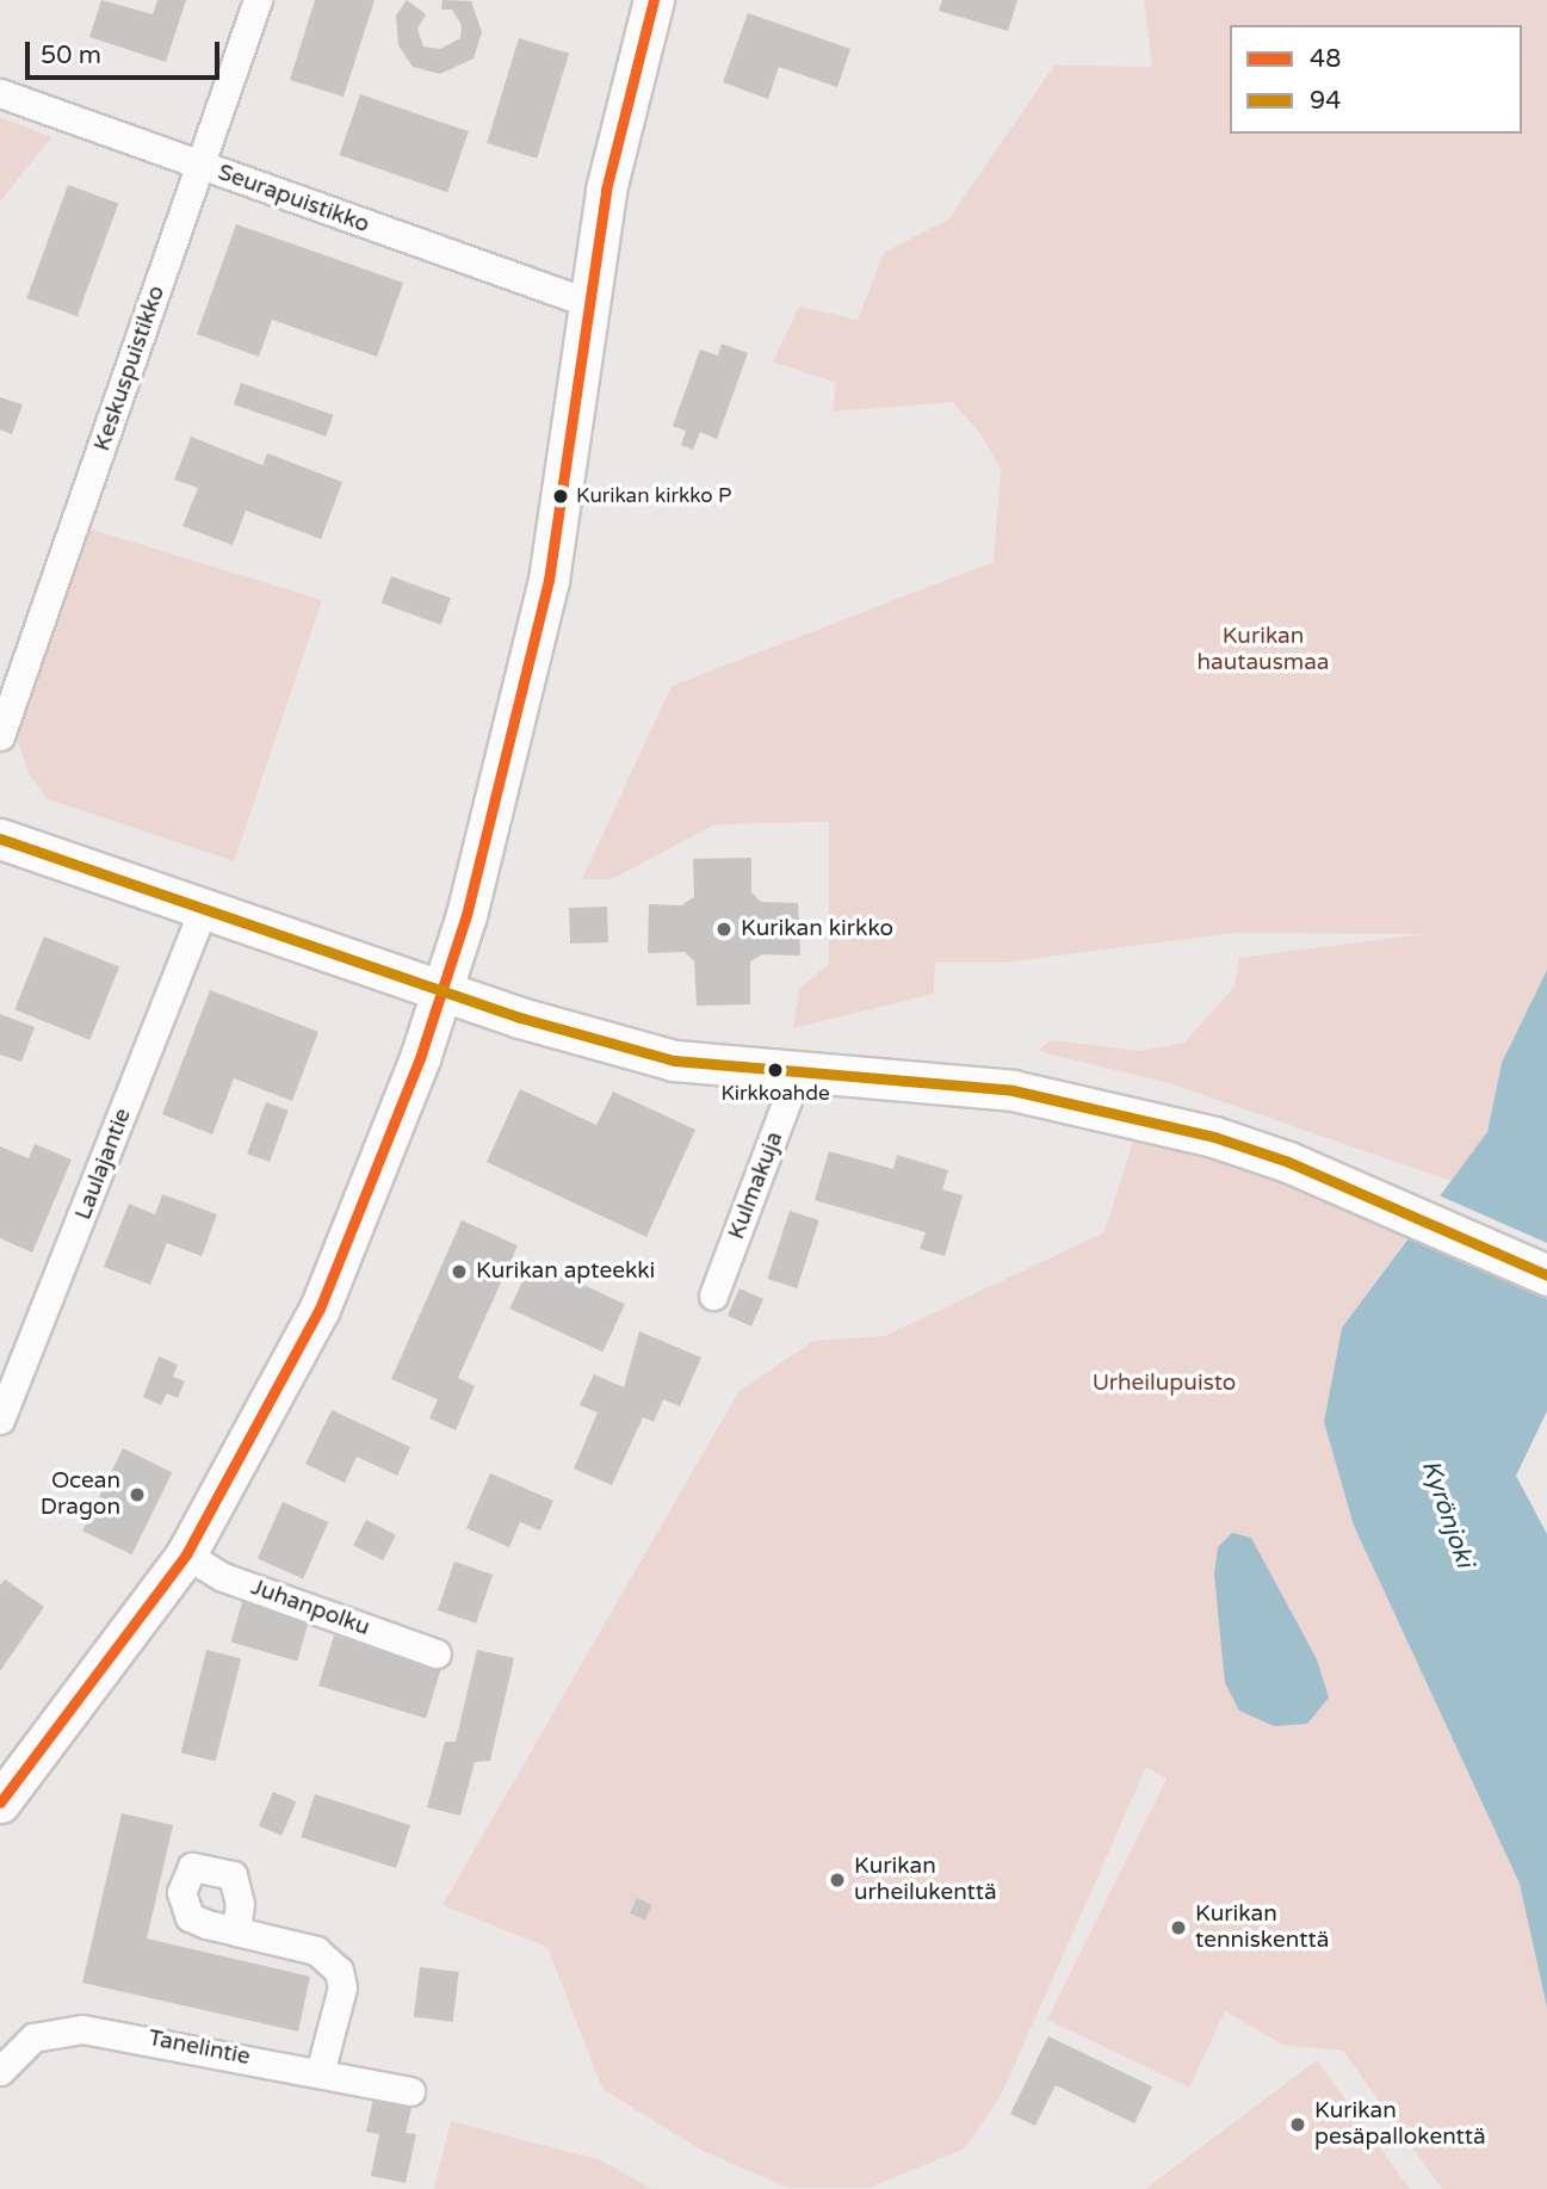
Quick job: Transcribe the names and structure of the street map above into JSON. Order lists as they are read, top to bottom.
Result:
{
  "streets": {
    "street": [
      "Seurapuistikko",
      "Keskuspuistikko",
      "Laulajantie",
      "Kulmakuja",
      "Juhanpolku",
      "Tanelintie"
    ]
  },
  "crossings": [
    ["Seurapuistikko", "Keskuspuistikko"]
  ],
  "water": ["Kyrönjoki"],
  "parks": ["Kurikan hautausmaa", "Urheilupuisto"],
  "places": [
    "Kurikan kirkko P",
    "Kurikan kirkko",
    "Kirkkoahde",
    "Kurikan apteekki",
    "Ocean Dragon",
    "Kurikan urheilukenttä",
    "Kurikan tenniskenttä",
    "Kurikan pesäpallokenttä"
  ],
  "lines": ["transit line 48", "transit line 94"],
  "legend": ["48", "94"],
  "scale_bar": "50 m"
}
